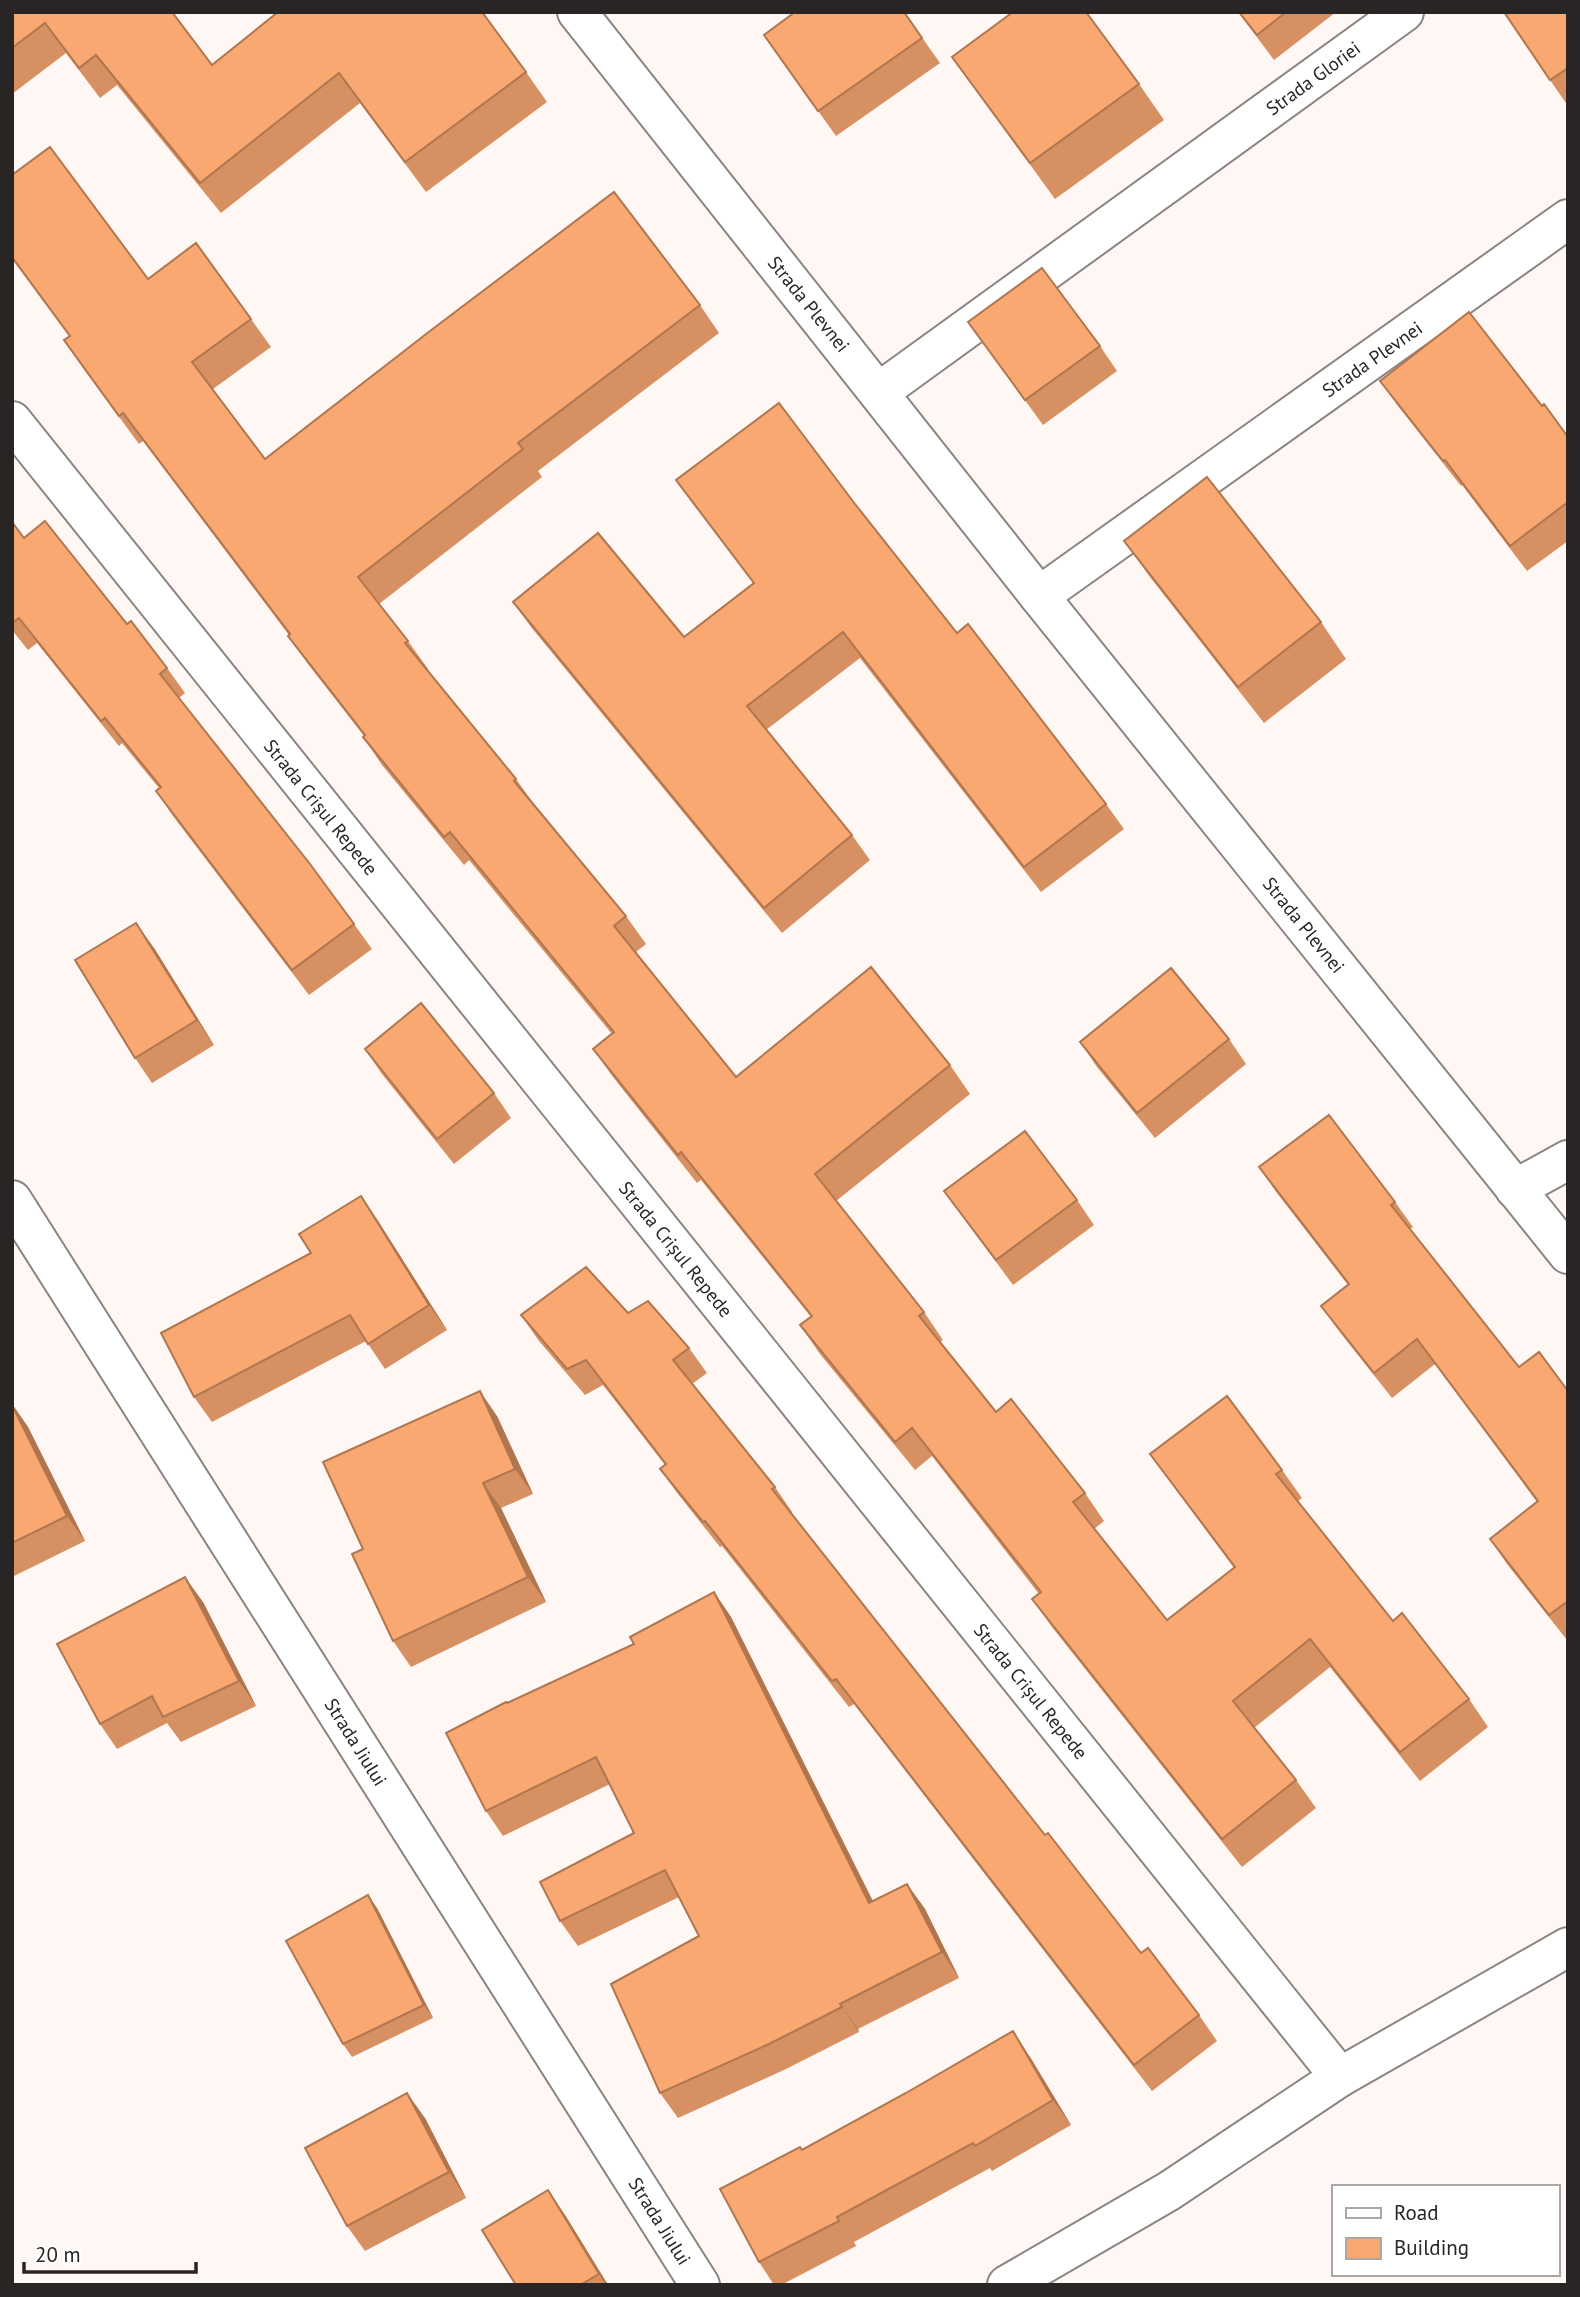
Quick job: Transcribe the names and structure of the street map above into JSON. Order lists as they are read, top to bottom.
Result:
{
  "streets": {
    "street": [
      "Strada Gloriei",
      "Strada Plevnei",
      "Strada Crișul Repede",
      "Strada Jiului"
    ]
  },
  "crossings": [
    ["Strada Gloriei", "Strada Plevnei"]
  ],
  "legend": ["Road", "Building"],
  "scale_bar": "20 m"
}
